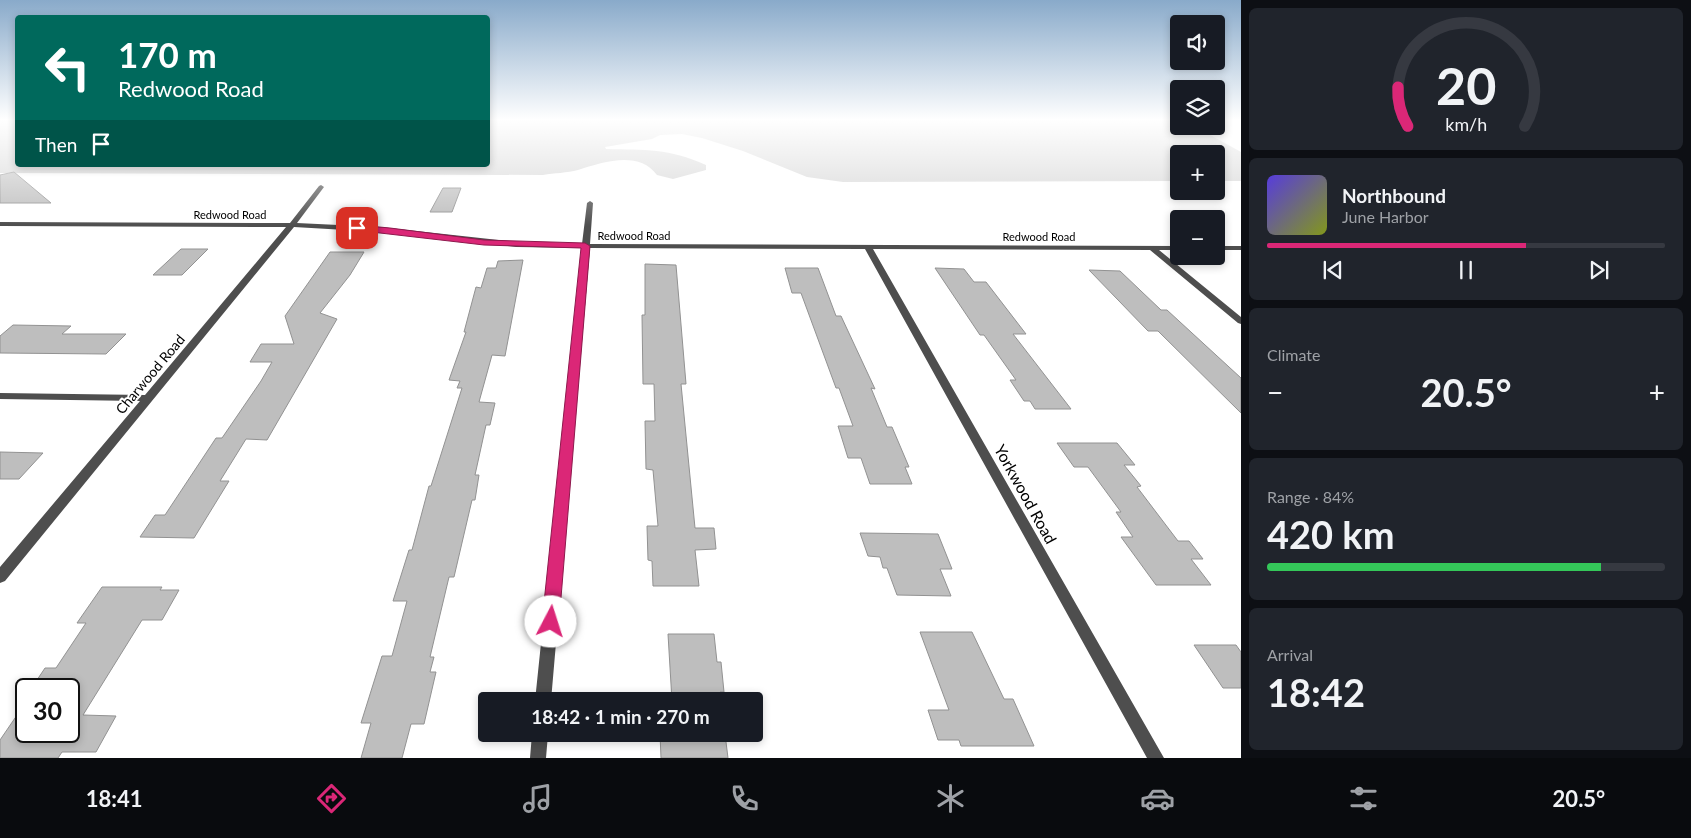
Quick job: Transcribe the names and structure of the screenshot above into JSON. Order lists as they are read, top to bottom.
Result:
{
  "streets": {
    "street": ["Redwood Road", "Charwood Road", "Yorkwood Road"]
  },
  "crossings": [
    ["Redwood Road", "Charwood Road"],
    ["Redwood Road", "Yorkwood Road"]
  ],
  "page": {
    "map_buttons": ["+", "−"],
    "turn": ["170 m", "Redwood Road"],
    "then": "Then",
    "song": ["Northbound", "June Harbor"],
    "tile": [
      "Climate",
      ["Range · 84%", "420 km"],
      ["Arrival", "18:42"]
    ],
    "heat": ["−", "20.5°", "+"],
    "limit": "30",
    "trip": "18:42 · 1 min · 270 m",
    "tabs": ["18:41", "20.5°"],
    "gauge": ["20", "km/h"]
  }
}
